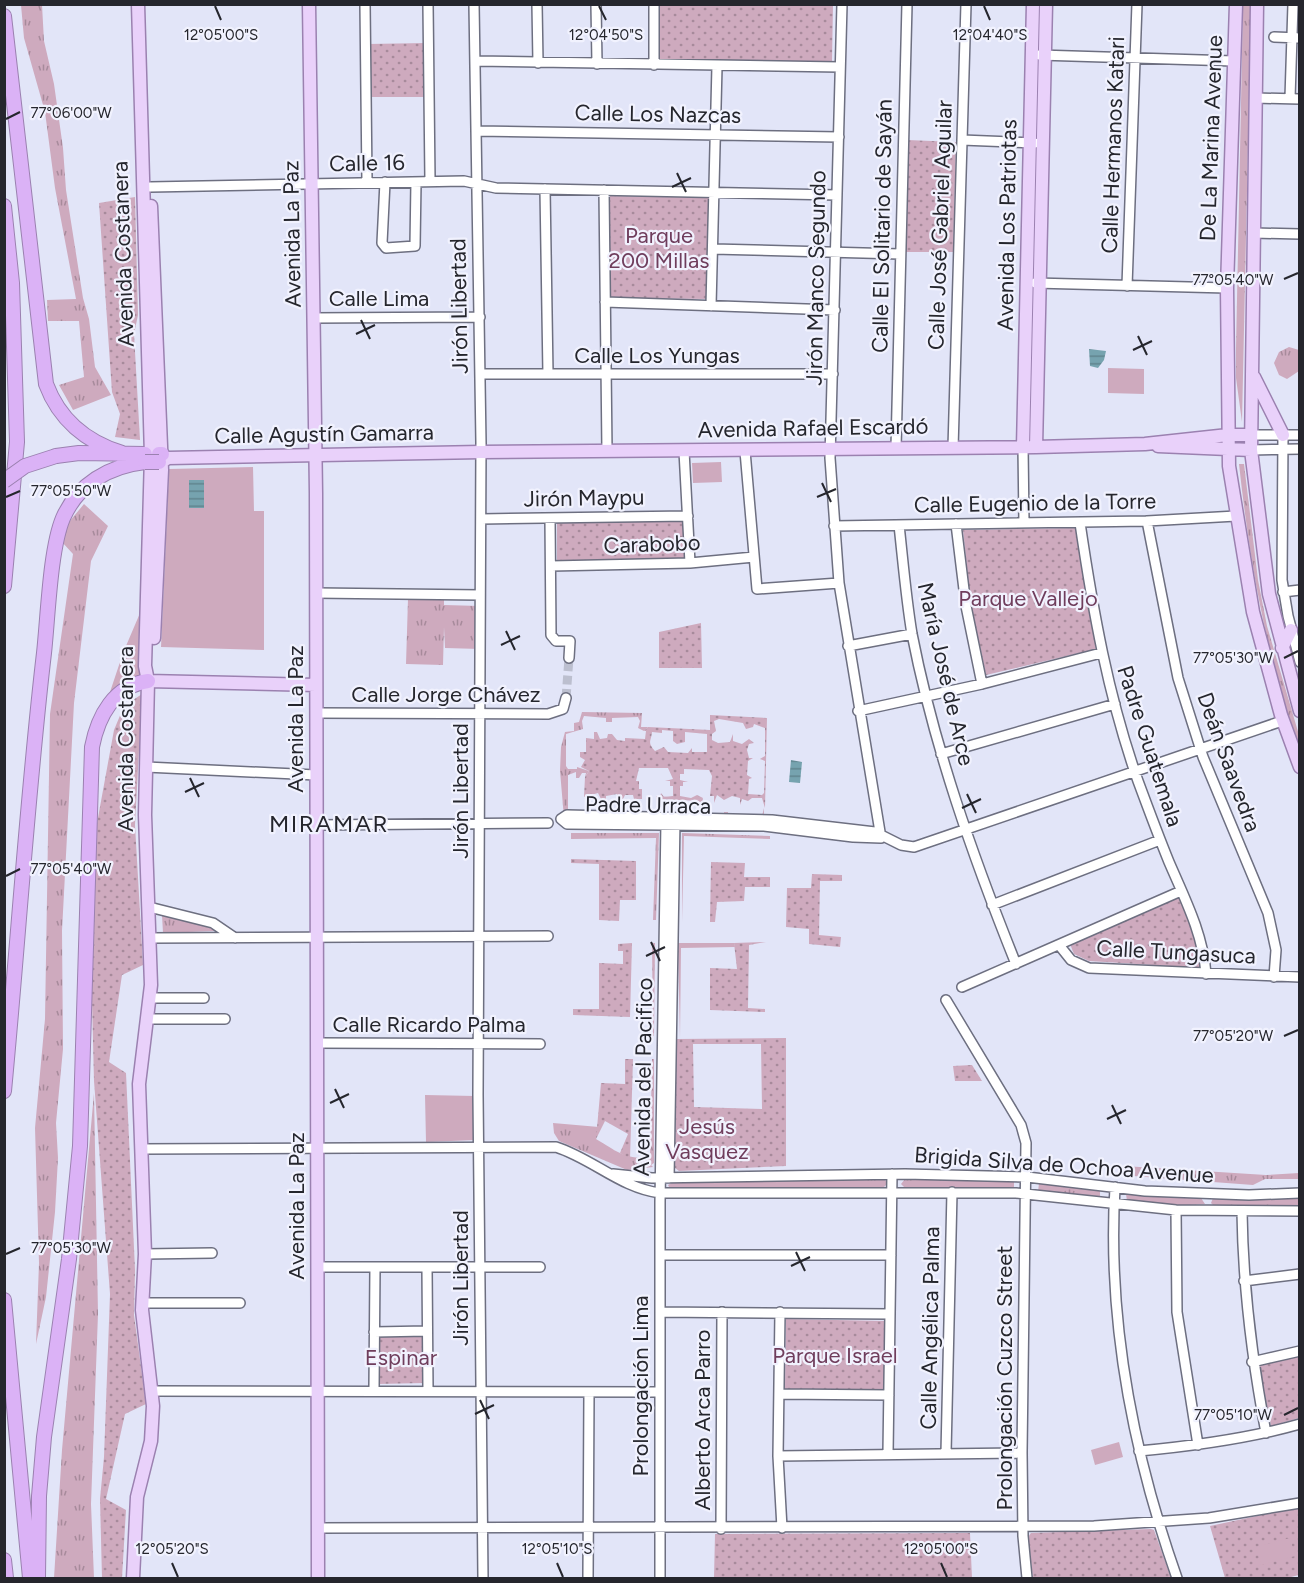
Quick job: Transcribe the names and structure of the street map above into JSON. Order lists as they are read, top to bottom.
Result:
{
  "streets": {
    "main road": [
      "De La Marina Avenue",
      "Avenida Los Patriotas",
      "Avenida La Paz",
      "Avenida Costanera",
      "Avenida Rafael Escardó",
      "Calle Agustín Gamarra"
    ],
    "street": [
      "Calle Los Nazcas",
      "Calle Hermanos Katari",
      "Calle 16",
      "Calle José Gabriel Aguilar",
      "Calle El Solitario de Sayán",
      "Jirón Manco Segundo",
      "Calle Lima",
      "Jirón Libertad",
      "Calle Los Yungas",
      "Jirón Maypu",
      "Calle Eugenio de la Torre",
      "Carabobo",
      "María José de Arce",
      "Calle Jorge Chávez",
      "Padre Guatemala",
      "Deán Saavedra",
      "Padre Urraca",
      "Calle Tungasuca",
      "Calle Ricardo Palma",
      "Avenida del Pacifico",
      "Brigida Silva de Ochoa Avenue",
      "Calle Angélica Palma",
      "Prolongación Cuzco Street",
      "Prolongación Lima",
      "Alberto Arca Parro"
    ]
  },
  "crossings": [
    ["Calle Los Nazcas", "Jirón Manco Segundo"],
    ["Calle Los Nazcas", "Jirón Libertad"],
    ["De La Marina Avenue", "Avenida Rafael Escardó"],
    ["De La Marina Avenue", "Calle Eugenio de la Torre"],
    ["De La Marina Avenue", "Padre Urraca"],
    ["Calle 16", "Avenida La Paz"],
    ["Calle 16", "Jirón Manco Segundo"],
    ["Calle 16", "Jirón Libertad"],
    ["Calle José Gabriel Aguilar", "Avenida Rafael Escardó"],
    ["Avenida Los Patriotas", "Avenida Rafael Escardó"],
    ["Calle El Solitario de Sayán", "Avenida Rafael Escardó"],
    ["Avenida La Paz", "Calle Lima"],
    ["Avenida La Paz", "Calle Agustín Gamarra"],
    ["Avenida La Paz", "Calle Jorge Chávez"],
    ["Avenida La Paz", "Calle Ricardo Palma"],
    ["Avenida La Paz", "Brigida Silva de Ochoa Avenue"],
    ["Avenida Costanera", "Brigida Silva de Ochoa Avenue"],
    ["Jirón Manco Segundo", "Calle Los Yungas"],
    ["Jirón Manco Segundo", "Avenida Rafael Escardó"],
    ["Jirón Manco Segundo", "Calle Eugenio de la Torre"],
    ["Jirón Manco Segundo", "Padre Urraca"],
    ["Calle Lima", "Jirón Libertad"],
    ["Jirón Libertad", "Calle Los Yungas"],
    ["Jirón Libertad", "Avenida Rafael Escardó"],
    ["Jirón Libertad", "Calle Agustín Gamarra"],
    ["Jirón Libertad", "Jirón Maypu"],
    ["Jirón Libertad", "Calle Jorge Chávez"],
    ["Jirón Libertad", "Calle Ricardo Palma"],
    ["Jirón Libertad", "Brigida Silva de Ochoa Avenue"],
    ["Avenida Rafael Escardó", "Calle Agustín Gamarra"],
    ["Calle Eugenio de la Torre", "María José de Arce"],
    ["Calle Eugenio de la Torre", "Padre Guatemala"],
    ["Calle Eugenio de la Torre", "Deán Saavedra"],
    ["María José de Arce", "Padre Urraca"],
    ["Padre Guatemala", "Padre Urraca"],
    ["Padre Guatemala", "Calle Tungasuca"],
    ["Deán Saavedra", "Padre Urraca"],
    ["Deán Saavedra", "Calle Tungasuca"],
    ["Padre Urraca", "Avenida del Pacifico"],
    ["Avenida del Pacifico", "Brigida Silva de Ochoa Avenue"],
    ["Avenida del Pacifico", "Prolongación Lima"],
    ["Brigida Silva de Ochoa Avenue", "Calle Angélica Palma"],
    ["Brigida Silva de Ochoa Avenue", "Prolongación Cuzco Street"],
    ["Brigida Silva de Ochoa Avenue", "Prolongación Lima"]
  ],
  "districts": ["MIRAMAR"],
  "parks": [
    "Parque 200 Millas",
    "Parque Vallejo",
    "Jesús Vasquez",
    "Parque Israel",
    "Espinar"
  ],
  "coordinates": [
    "12°05'00\"S",
    "12°04'50\"S",
    "12°04'40\"S",
    "77°06'00\"W",
    "77°05'40\"W",
    "77°05'50\"W",
    "77°05'30\"W",
    "77°05'20\"W",
    "77°05'10\"W",
    "12°05'20\"S",
    "12°05'10\"S"
  ]
}
